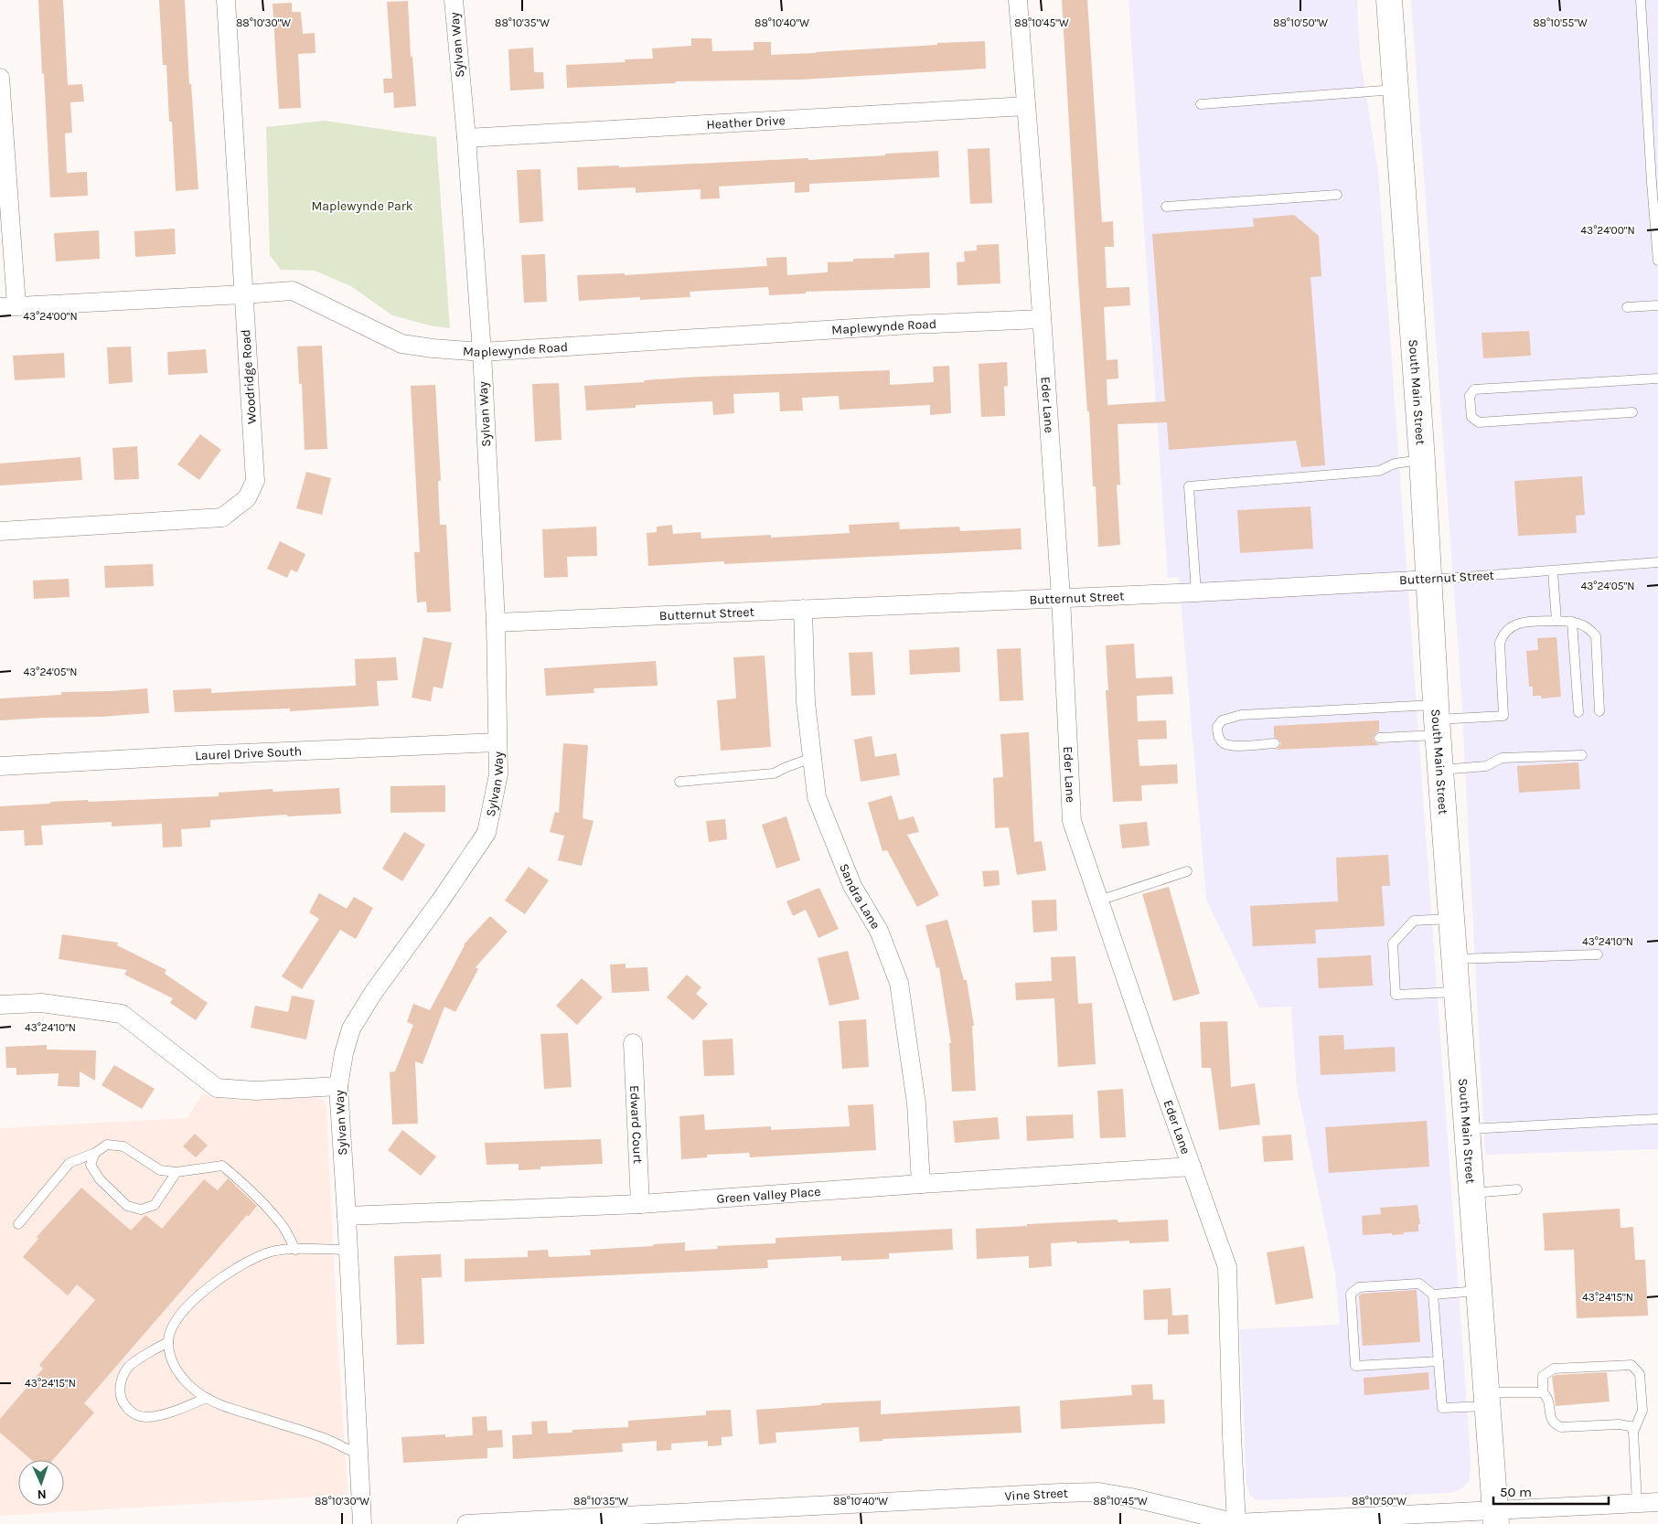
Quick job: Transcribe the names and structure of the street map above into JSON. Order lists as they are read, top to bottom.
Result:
{
  "streets": {
    "main road": ["South Main Street"],
    "street": [
      "Sylvan Way",
      "Heather Drive",
      "Maplewynde Road",
      "Woodridge Road",
      "Eder Lane",
      "Butternut Street",
      "Laurel Drive South",
      "Sandra Lane",
      "Edward Court",
      "Green Valley Place",
      "Vine Street"
    ]
  },
  "crossings": [
    ["Sylvan Way", "Heather Drive"],
    ["Sylvan Way", "Maplewynde Road"],
    ["Sylvan Way", "Butternut Street"],
    ["Sylvan Way", "Laurel Drive South"],
    ["Sylvan Way", "Green Valley Place"],
    ["Heather Drive", "Eder Lane"],
    ["Maplewynde Road", "Woodridge Road"],
    ["Maplewynde Road", "Eder Lane"],
    ["South Main Street", "Butternut Street"],
    ["South Main Street", "Vine Street"],
    ["Eder Lane", "Butternut Street"],
    ["Eder Lane", "Green Valley Place"],
    ["Eder Lane", "Vine Street"],
    ["Butternut Street", "Sandra Lane"],
    ["Sandra Lane", "Green Valley Place"],
    ["Edward Court", "Green Valley Place"]
  ],
  "parks": ["Maplewynde Park"],
  "scale_bar": "50 m",
  "north": "bottom",
  "coordinates": [
    "88°10'30\"W",
    "88°10'35\"W",
    "88°10'40\"W",
    "88°10'45\"W",
    "88°10'50\"W",
    "88°10'55\"W",
    "43°24'00\"N",
    "43°24'05\"N",
    "43°24'10\"N",
    "43°24'15\"N"
  ]
}
